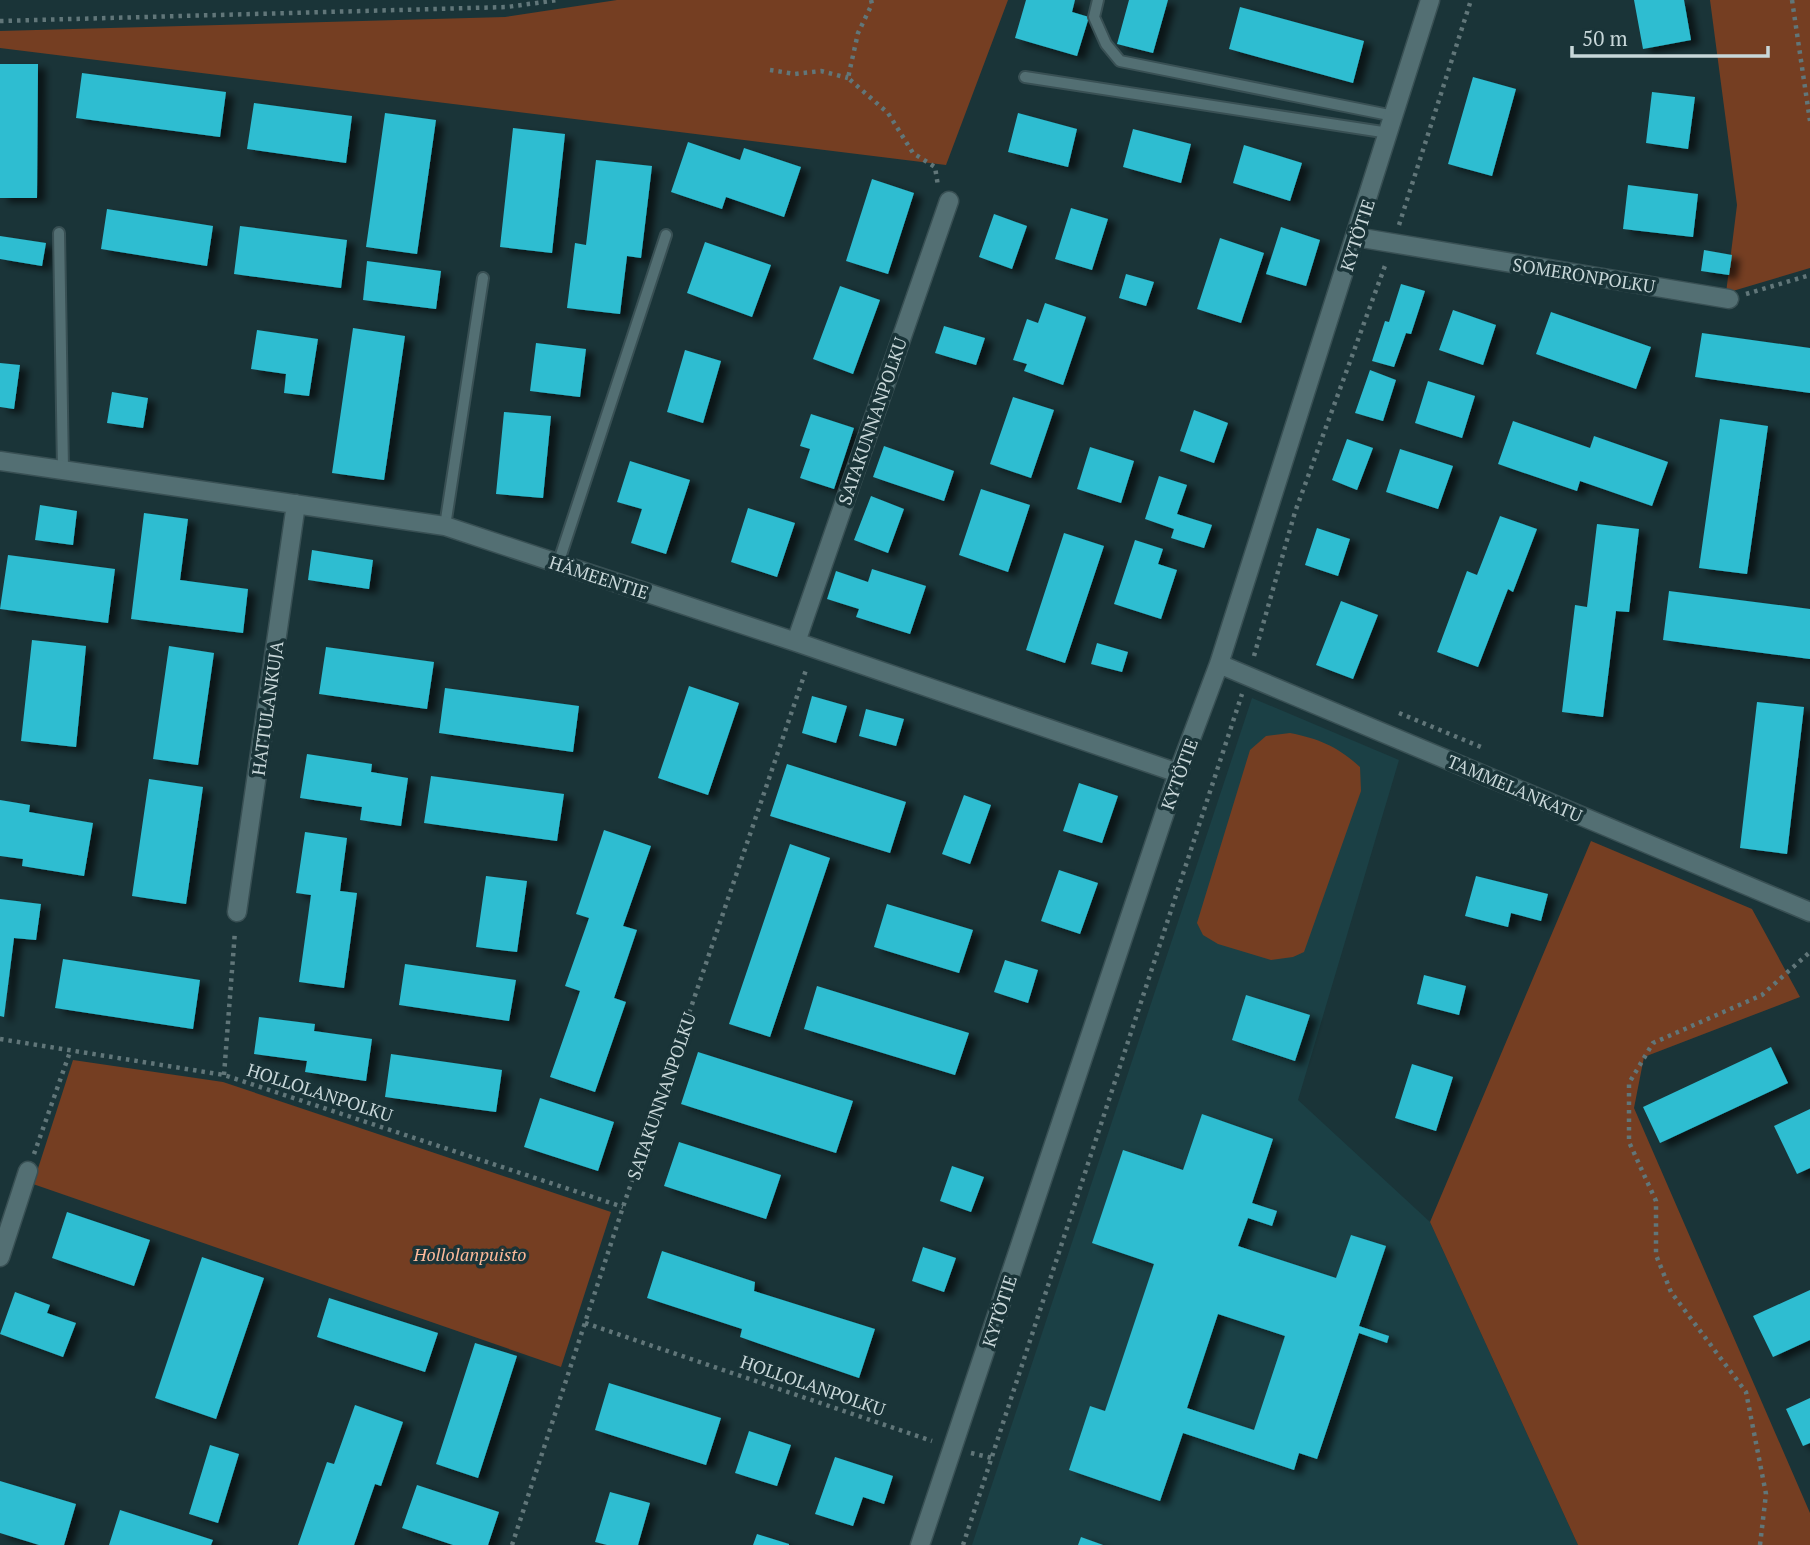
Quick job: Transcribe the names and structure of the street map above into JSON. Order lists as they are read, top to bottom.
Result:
{
  "streets": {
    "street": [
      "KYTÖTIE",
      "SOMERONPOLKU",
      "SATAKUNNANPOLKU",
      "HÄMEENTIE",
      "HATTULANKUJA",
      "TAMMELANKATU"
    ],
    "path": ["HOLLOLANPOLKU"]
  },
  "crossings": [
    ["KYTÖTIE", "SOMERONPOLKU"],
    ["KYTÖTIE", "HÄMEENTIE"],
    ["KYTÖTIE", "TAMMELANKATU"],
    ["KYTÖTIE", "HOLLOLANPOLKU"],
    ["SATAKUNNANPOLKU", "HÄMEENTIE"],
    ["SATAKUNNANPOLKU", "HOLLOLANPOLKU"],
    ["HÄMEENTIE", "HATTULANKUJA"]
  ],
  "parks": ["Hollolanpuisto"],
  "scale_bar": "50 m"
}
